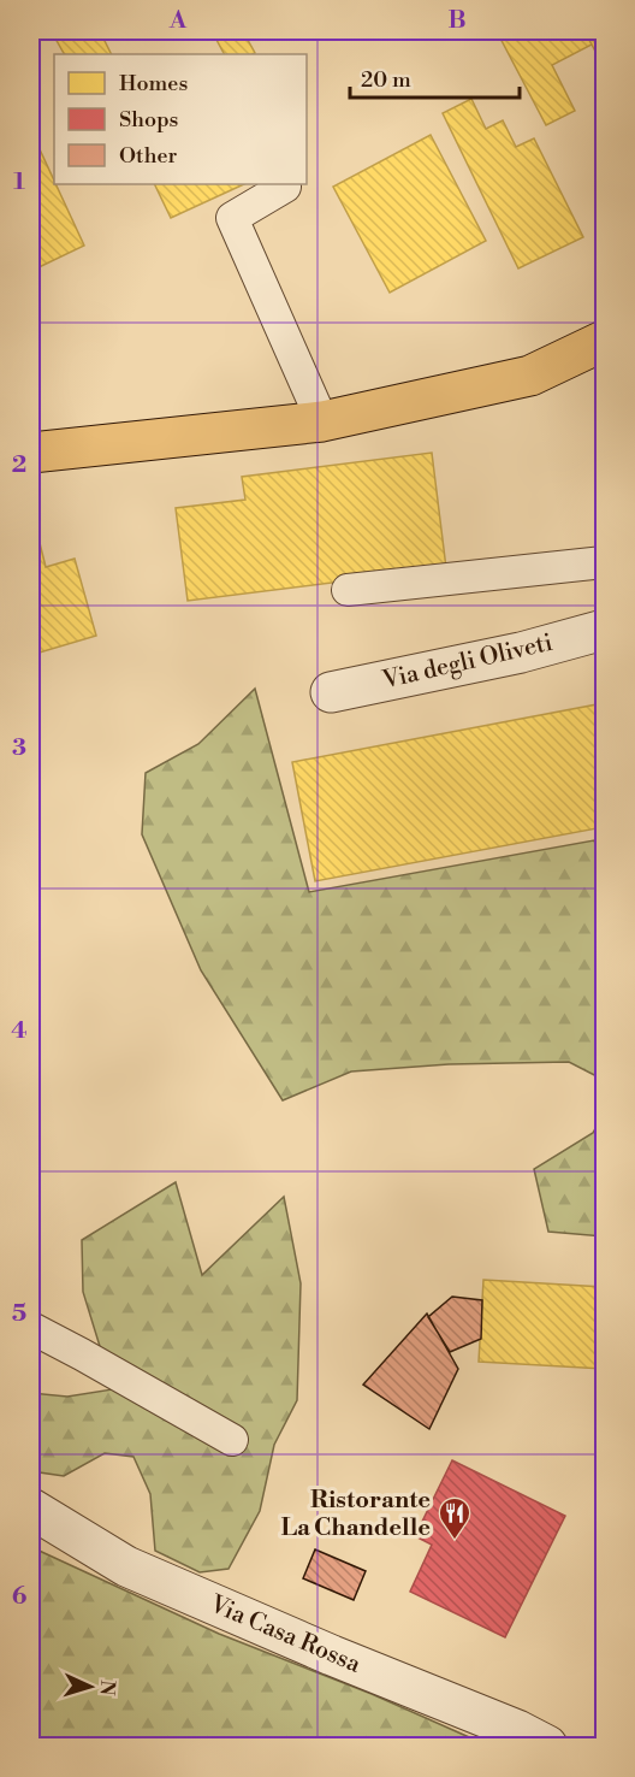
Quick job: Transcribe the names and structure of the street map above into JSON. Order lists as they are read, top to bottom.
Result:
{
  "streets": {
    "street": ["Via degli Oliveti", "Via Casa Rossa"]
  },
  "places": {
    "restaurant": ["Ristorante La Chandelle"]
  },
  "legend": ["Homes", "Shops", "Other"],
  "scale_bar": "20 m",
  "north": "right",
  "grid": {
    "columns": ["A", "B"],
    "rows": [
      "1",
      "2",
      "3",
      "4",
      "5",
      "6"
    ]
  }
}
